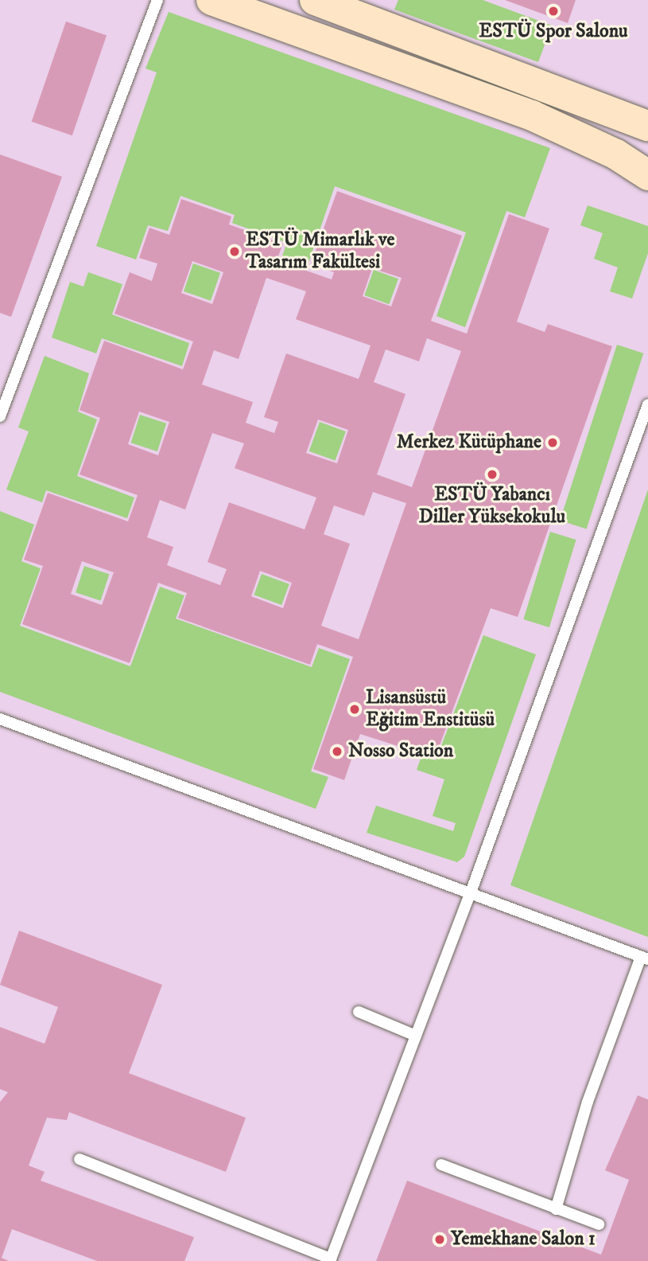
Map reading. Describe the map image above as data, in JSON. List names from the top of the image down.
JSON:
{
  "places": [
    "ESTÜ Spor Salonu",
    "ESTÜ Mimarlık ve Tasarım Fakültesi",
    "Merkez Kütüphane",
    "ESTÜ Yabancı Diller Yüksekokulu",
    "Lisansüstü Eğitim Enstitüsü",
    "Nosso Station",
    "Yemekhane Salon 1"
  ]
}
